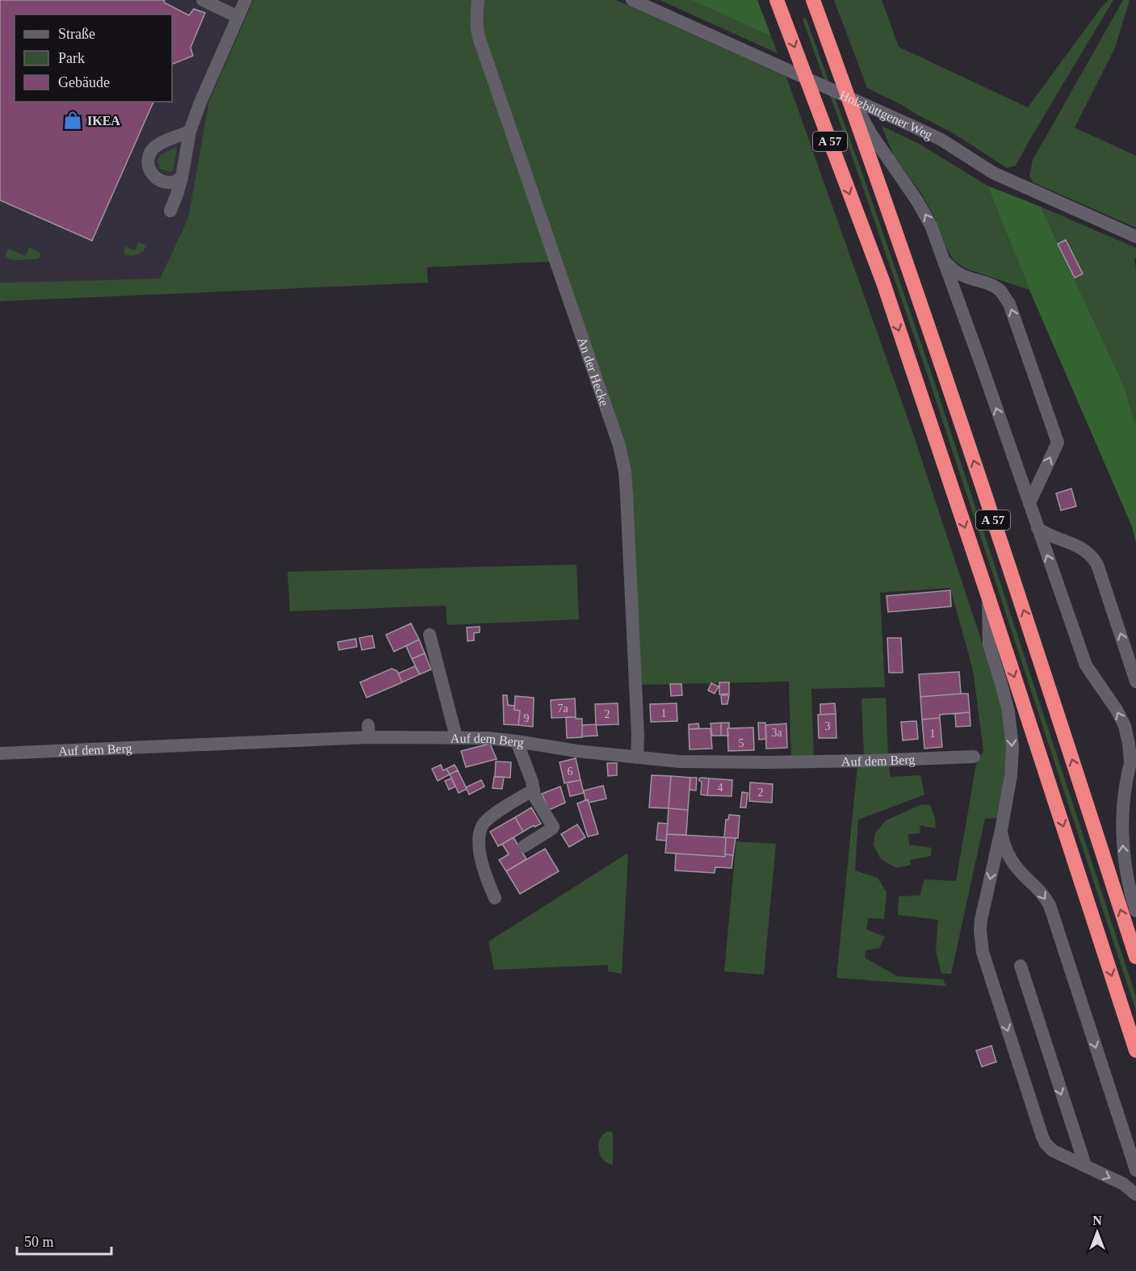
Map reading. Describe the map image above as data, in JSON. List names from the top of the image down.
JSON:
{
  "streets": {
    "highway": ["A 57"],
    "street": ["Holzbüttgener Weg", "An der Hecke", "Auf dem Berg"]
  },
  "crossings": [
    ["An der Hecke", "Auf dem Berg"]
  ],
  "places": {
    "shop": ["IKEA"]
  },
  "house_numbers": [
    "7a",
    "1",
    "2",
    "9",
    "3",
    "3a",
    "1",
    "5",
    "6",
    "4",
    "2"
  ],
  "legend": ["Straße", "Park", "Gebäude"],
  "scale_bar": "50 m",
  "north": "top"
}
